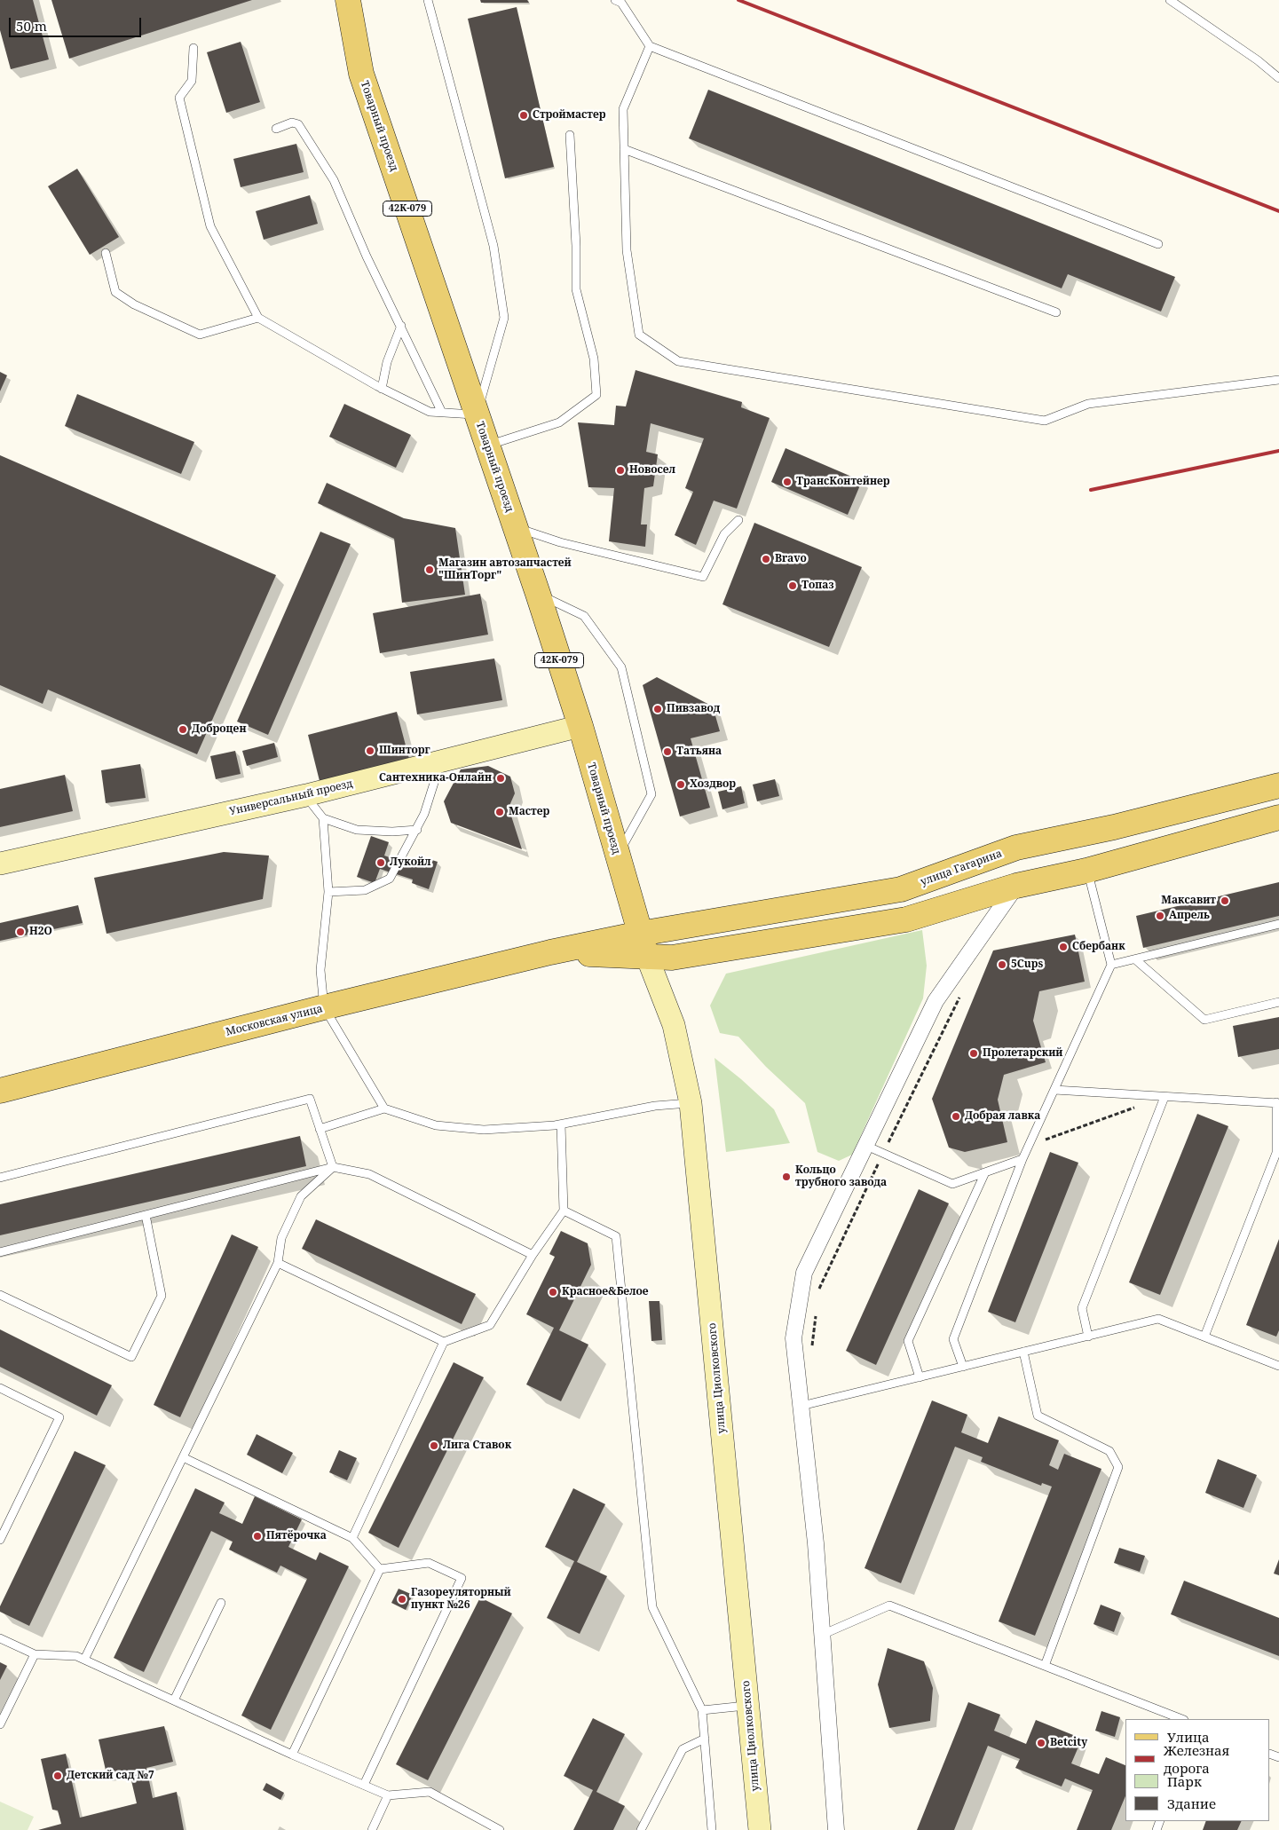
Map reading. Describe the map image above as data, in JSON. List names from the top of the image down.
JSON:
{
  "streets": {
    "main road": [
      "Товарный проезд",
      "42К-079",
      "Универсальный проезд",
      "улица Гагарина",
      "Московская улица",
      "улица Циолковского"
    ]
  },
  "crossings": [
    ["Товарный проезд", "Универсальный проезд"],
    ["Товарный проезд", "улица Гагарина"],
    ["Товарный проезд", "Московская улица"],
    ["Товарный проезд", "улица Циолковского"],
    ["улица Гагарина", "Московская улица"],
    ["улица Гагарина", "улица Циолковского"],
    ["Московская улица", "улица Циолковского"]
  ],
  "places": [
    "Строймастер",
    "Новосел",
    "ТрансКонтейнер",
    "Bravo",
    "Магазин автозапчастей \"ШинТорг\"",
    "Топаз",
    "Пивзавод",
    "Доброцен",
    "Шинторг",
    "Татьяна",
    "Сантехника-Онлайн",
    "Хоздвор",
    "Мастер",
    "Лукойл",
    "Максавит",
    "Апрель",
    "Н2О",
    "Сбербанк",
    "5Cups",
    "Пролетарский",
    "Добрая лавка",
    "Кольцо трубного завода",
    "Красное&Белое",
    "Лига Ставок",
    "Пятёрочка",
    "Газореуляторный пункт №26",
    "Betcity",
    "Детский сад №7"
  ],
  "legend": [
    "Улица",
    "Железная дорога",
    "Парк",
    "Здание"
  ],
  "scale_bar": "50 m"
}
